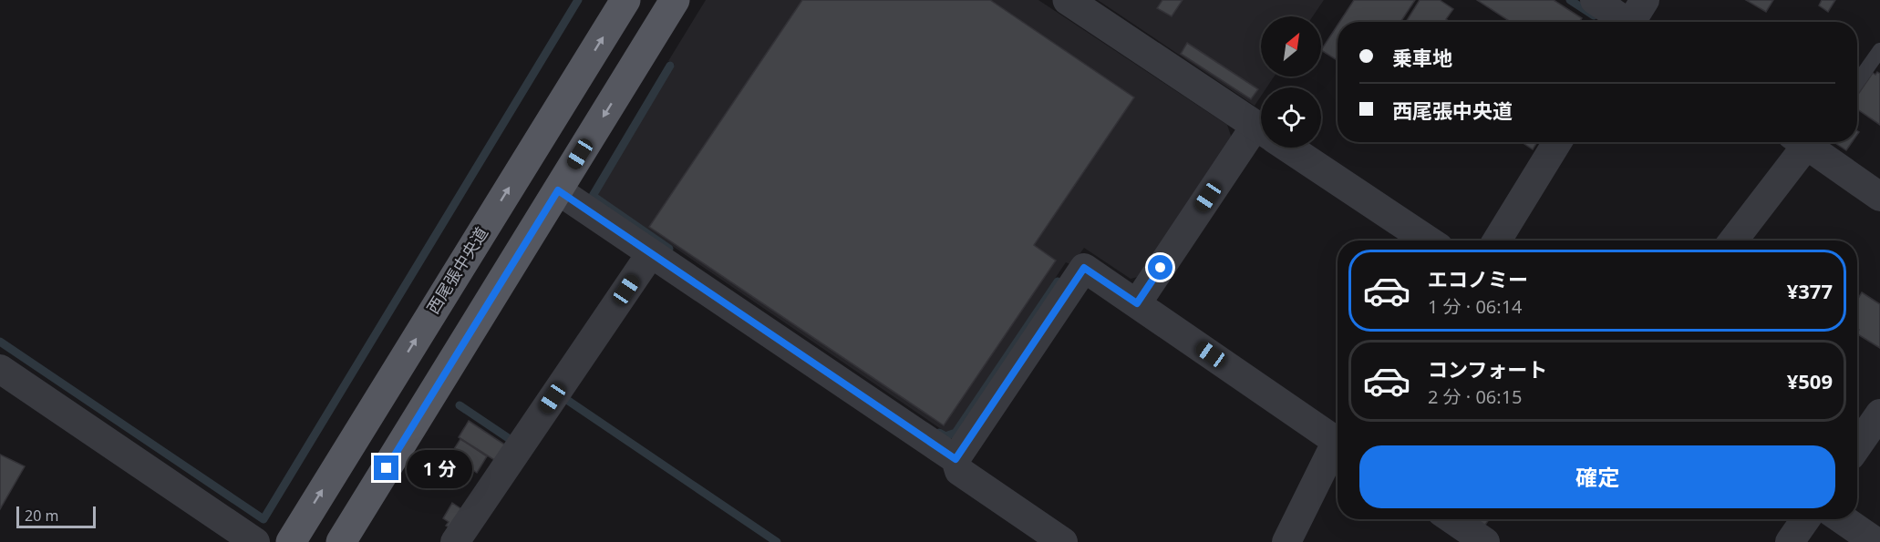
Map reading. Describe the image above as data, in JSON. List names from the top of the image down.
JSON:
{
  "streets": {
    "main road": ["西尾張中央道"]
  },
  "scale_bar": "20 m",
  "north": "top right",
  "page": {
    "banner": ["乗車地", "西尾張中央道"],
    "list": [
      {
        "name": "エコノミー",
        "note": "1 分 · 06:14",
        "value": "¥377"
      },
      {
        "name": "コンフォート",
        "note": "2 分 · 06:15",
        "value": "¥509"
      }
    ],
    "buttons": "確定",
    "bubble": "1 分",
    "scale": "20 m"
  }
}
